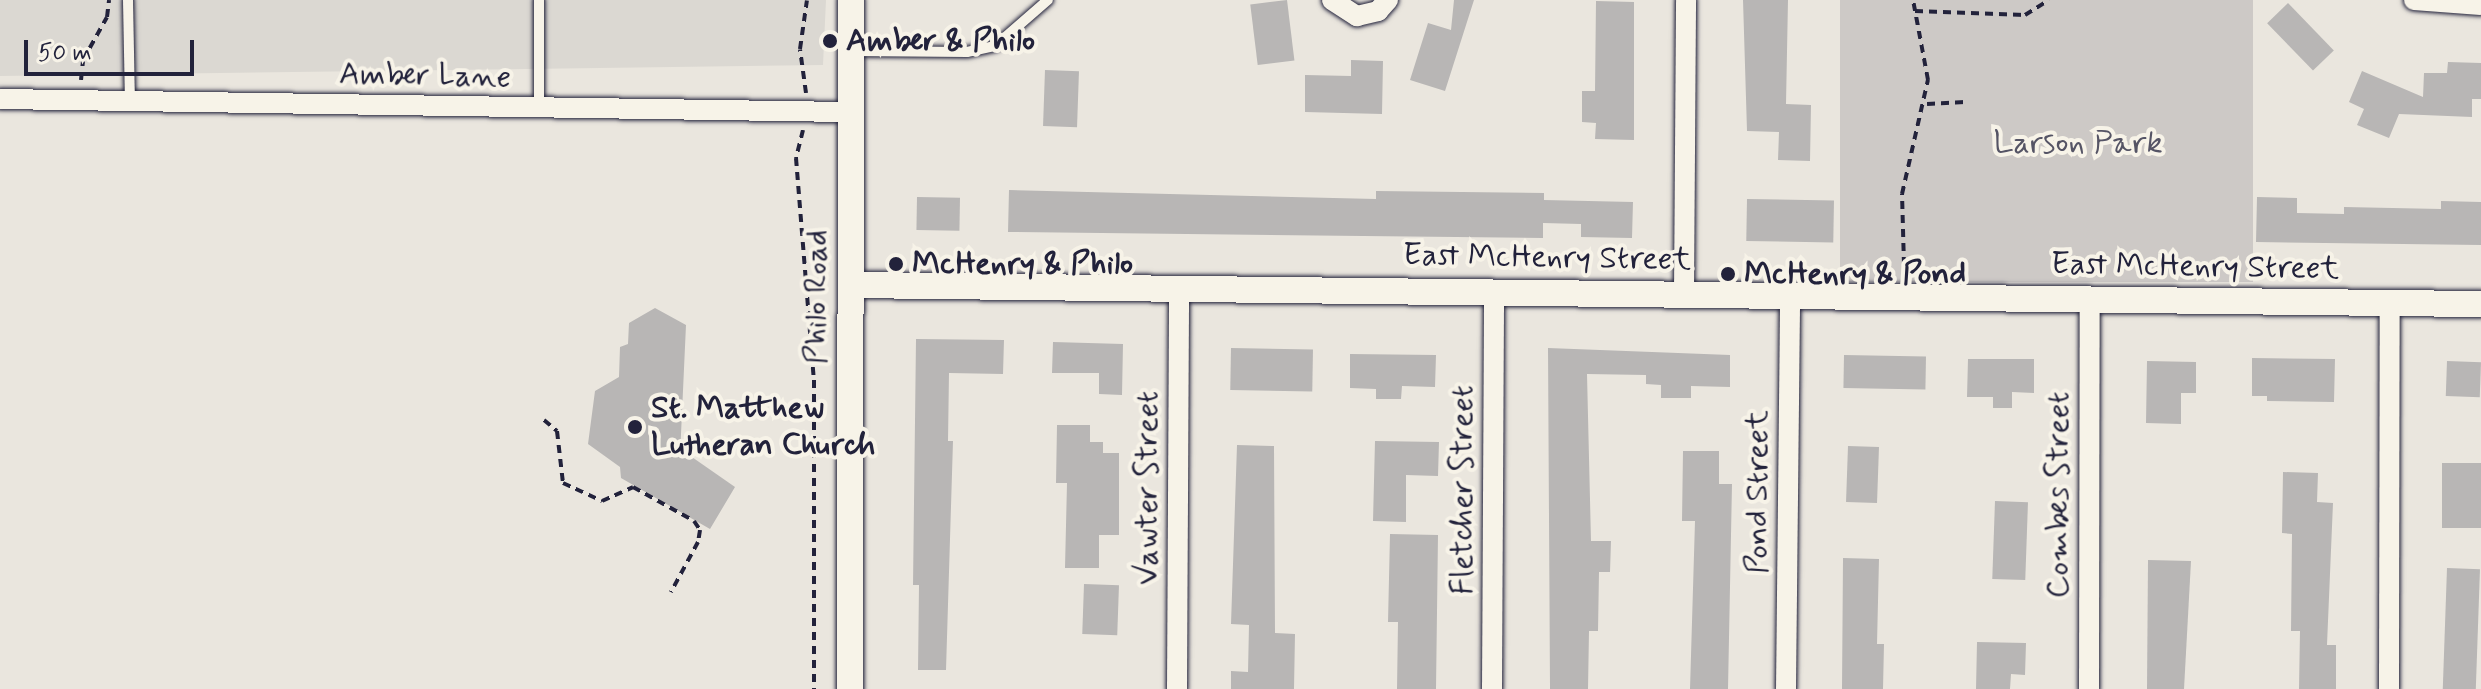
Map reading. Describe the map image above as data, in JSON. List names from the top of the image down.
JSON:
{
  "streets": {
    "street": [
      "Amber Lane",
      "East McHenry Street",
      "Philo Road",
      "Vawter Street",
      "Fletcher Street",
      "Pond Street",
      "Combes Street"
    ]
  },
  "crossings": [
    ["Amber Lane", "Philo Road"],
    ["East McHenry Street", "Philo Road"],
    ["East McHenry Street", "Vawter Street"],
    ["East McHenry Street", "Fletcher Street"],
    ["East McHenry Street", "Pond Street"],
    ["East McHenry Street", "Combes Street"]
  ],
  "parks": ["Larson Park"],
  "places": [
    "Amber & Philo",
    "McHenry & Philo",
    "McHenry & Pond",
    "St. Matthew Lutheran Church"
  ],
  "scale_bar": "50 m"
}
